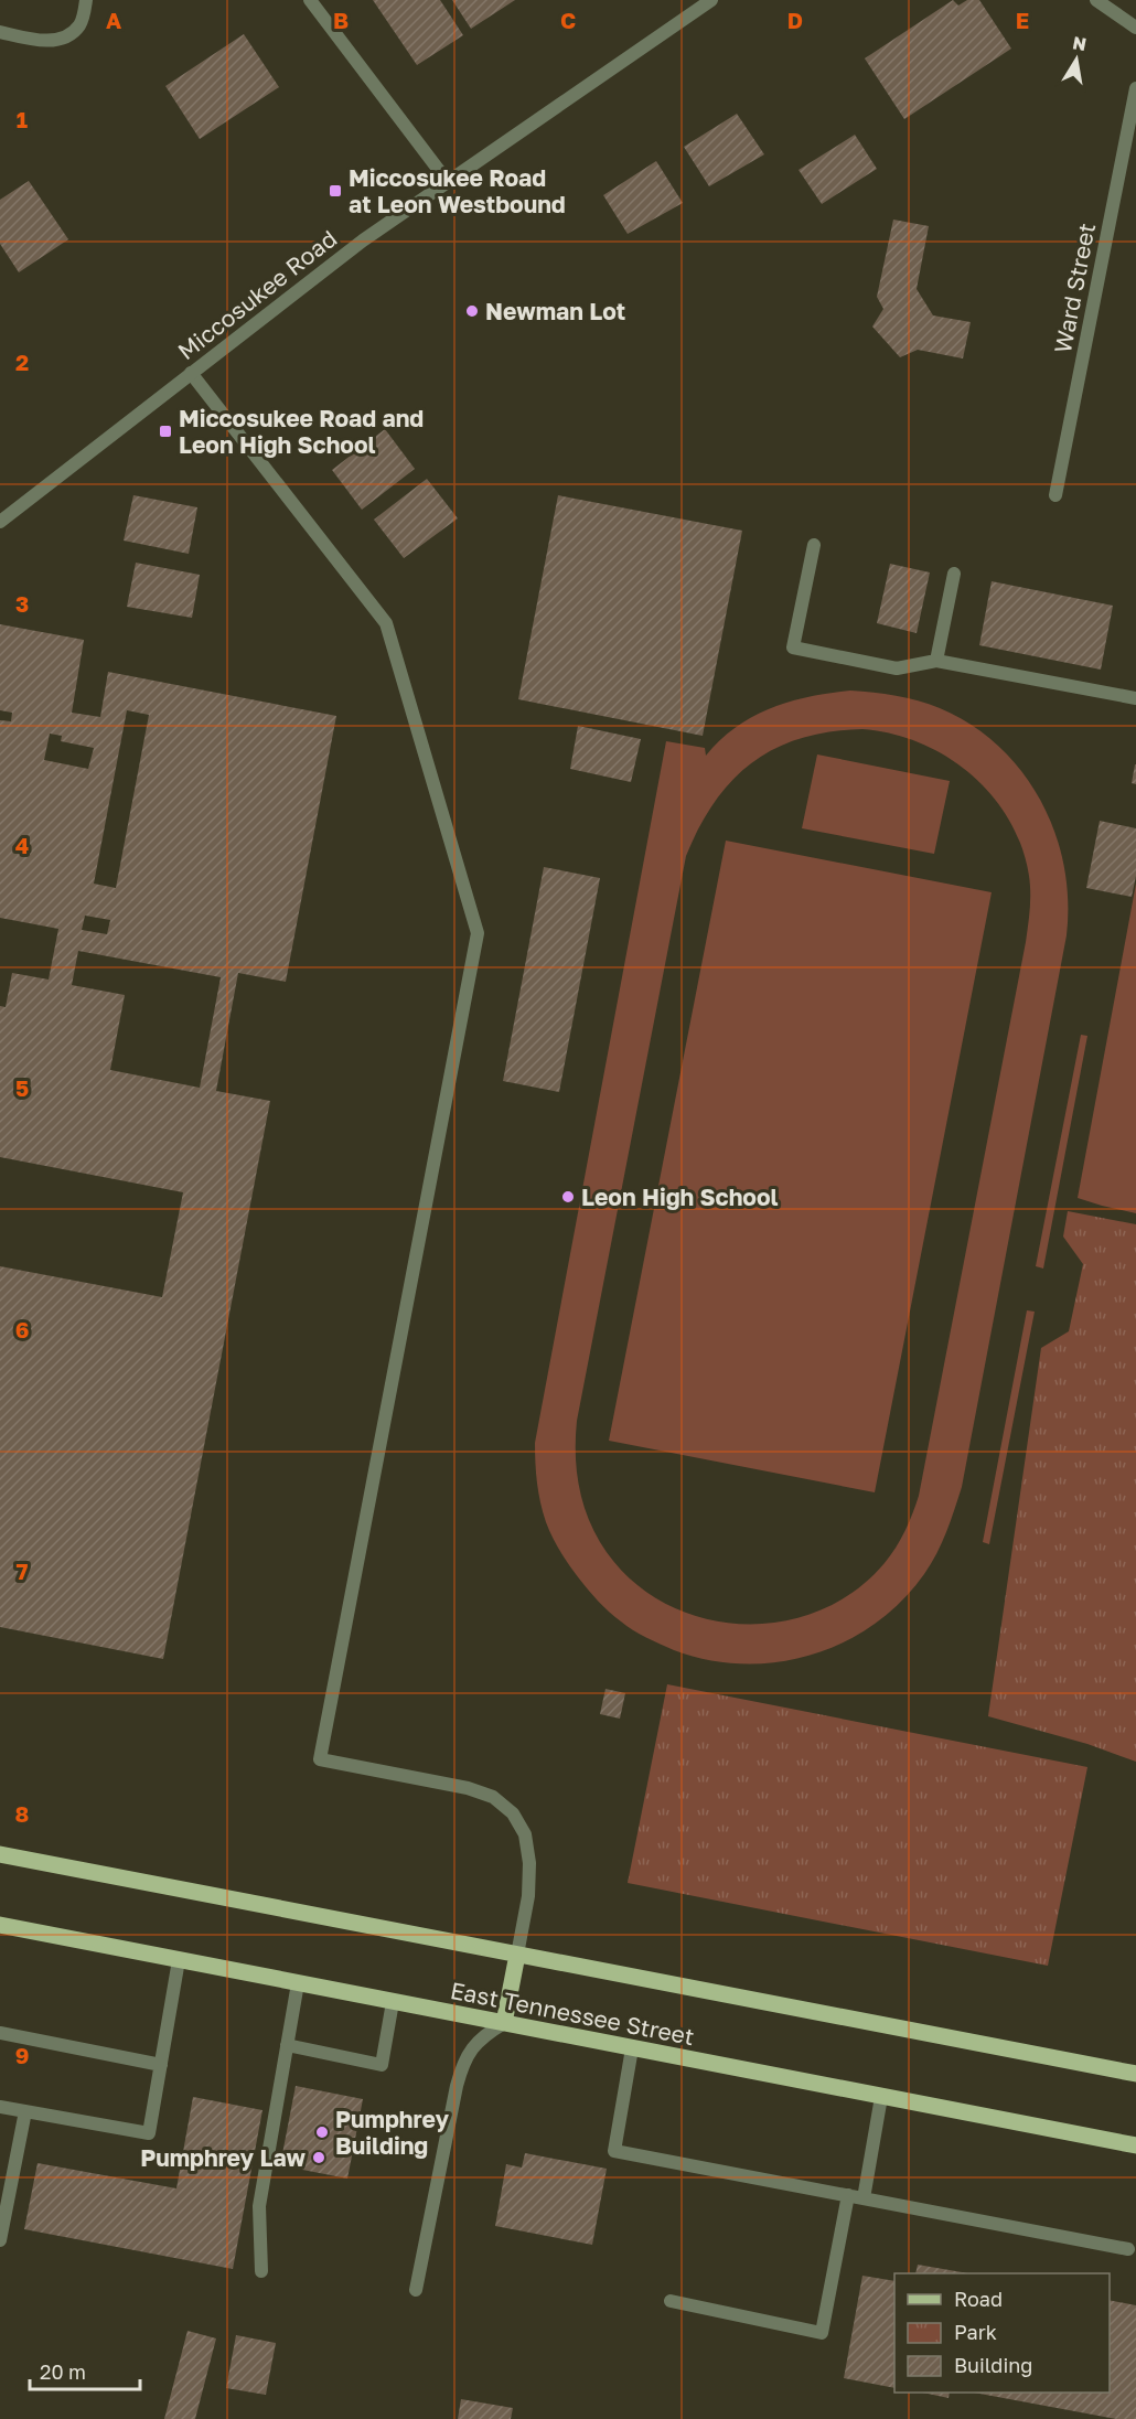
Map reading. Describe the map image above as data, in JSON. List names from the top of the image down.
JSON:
{
  "streets": {
    "main road": ["East Tennessee Street"],
    "street": ["Ward Street", "Miccosukee Road"]
  },
  "places": {
    "transit": ["Miccosukee Road at Leon Westbound", "Miccosukee Road and Leon High School"],
    "other": [
      "Newman Lot",
      "Leon High School",
      "Pumphrey Building",
      "Pumphrey Law"
    ]
  },
  "legend": ["Road", "Park", "Building"],
  "scale_bar": "20 m",
  "north": "top",
  "grid": {
    "columns": [
      "A",
      "B",
      "C",
      "D",
      "E"
    ],
    "rows": [
      "1",
      "2",
      "3",
      "4",
      "5",
      "6",
      "7",
      "8",
      "9"
    ]
  }
}
